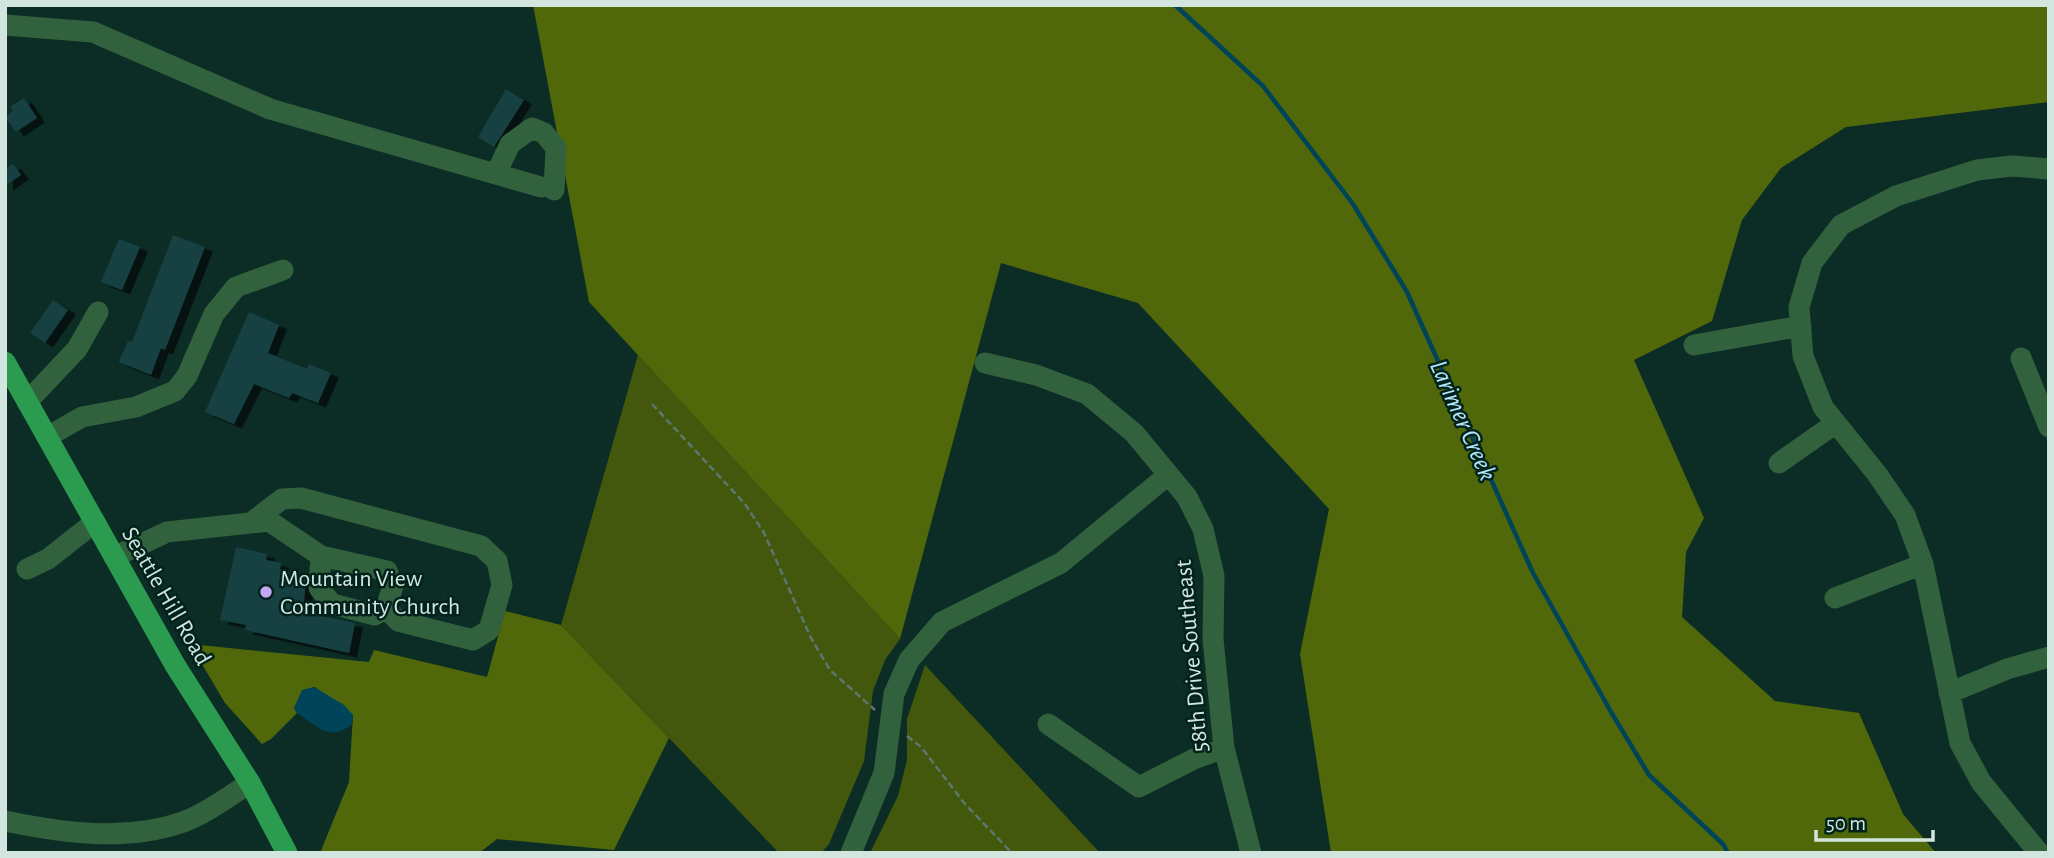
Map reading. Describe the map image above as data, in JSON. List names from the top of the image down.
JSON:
{
  "streets": {
    "main road": ["Seattle Hill Road"],
    "street": ["58th Drive Southeast"]
  },
  "water": ["Larimer Creek"],
  "places": ["Mountain View Community Church"],
  "scale_bar": "50 m"
}
